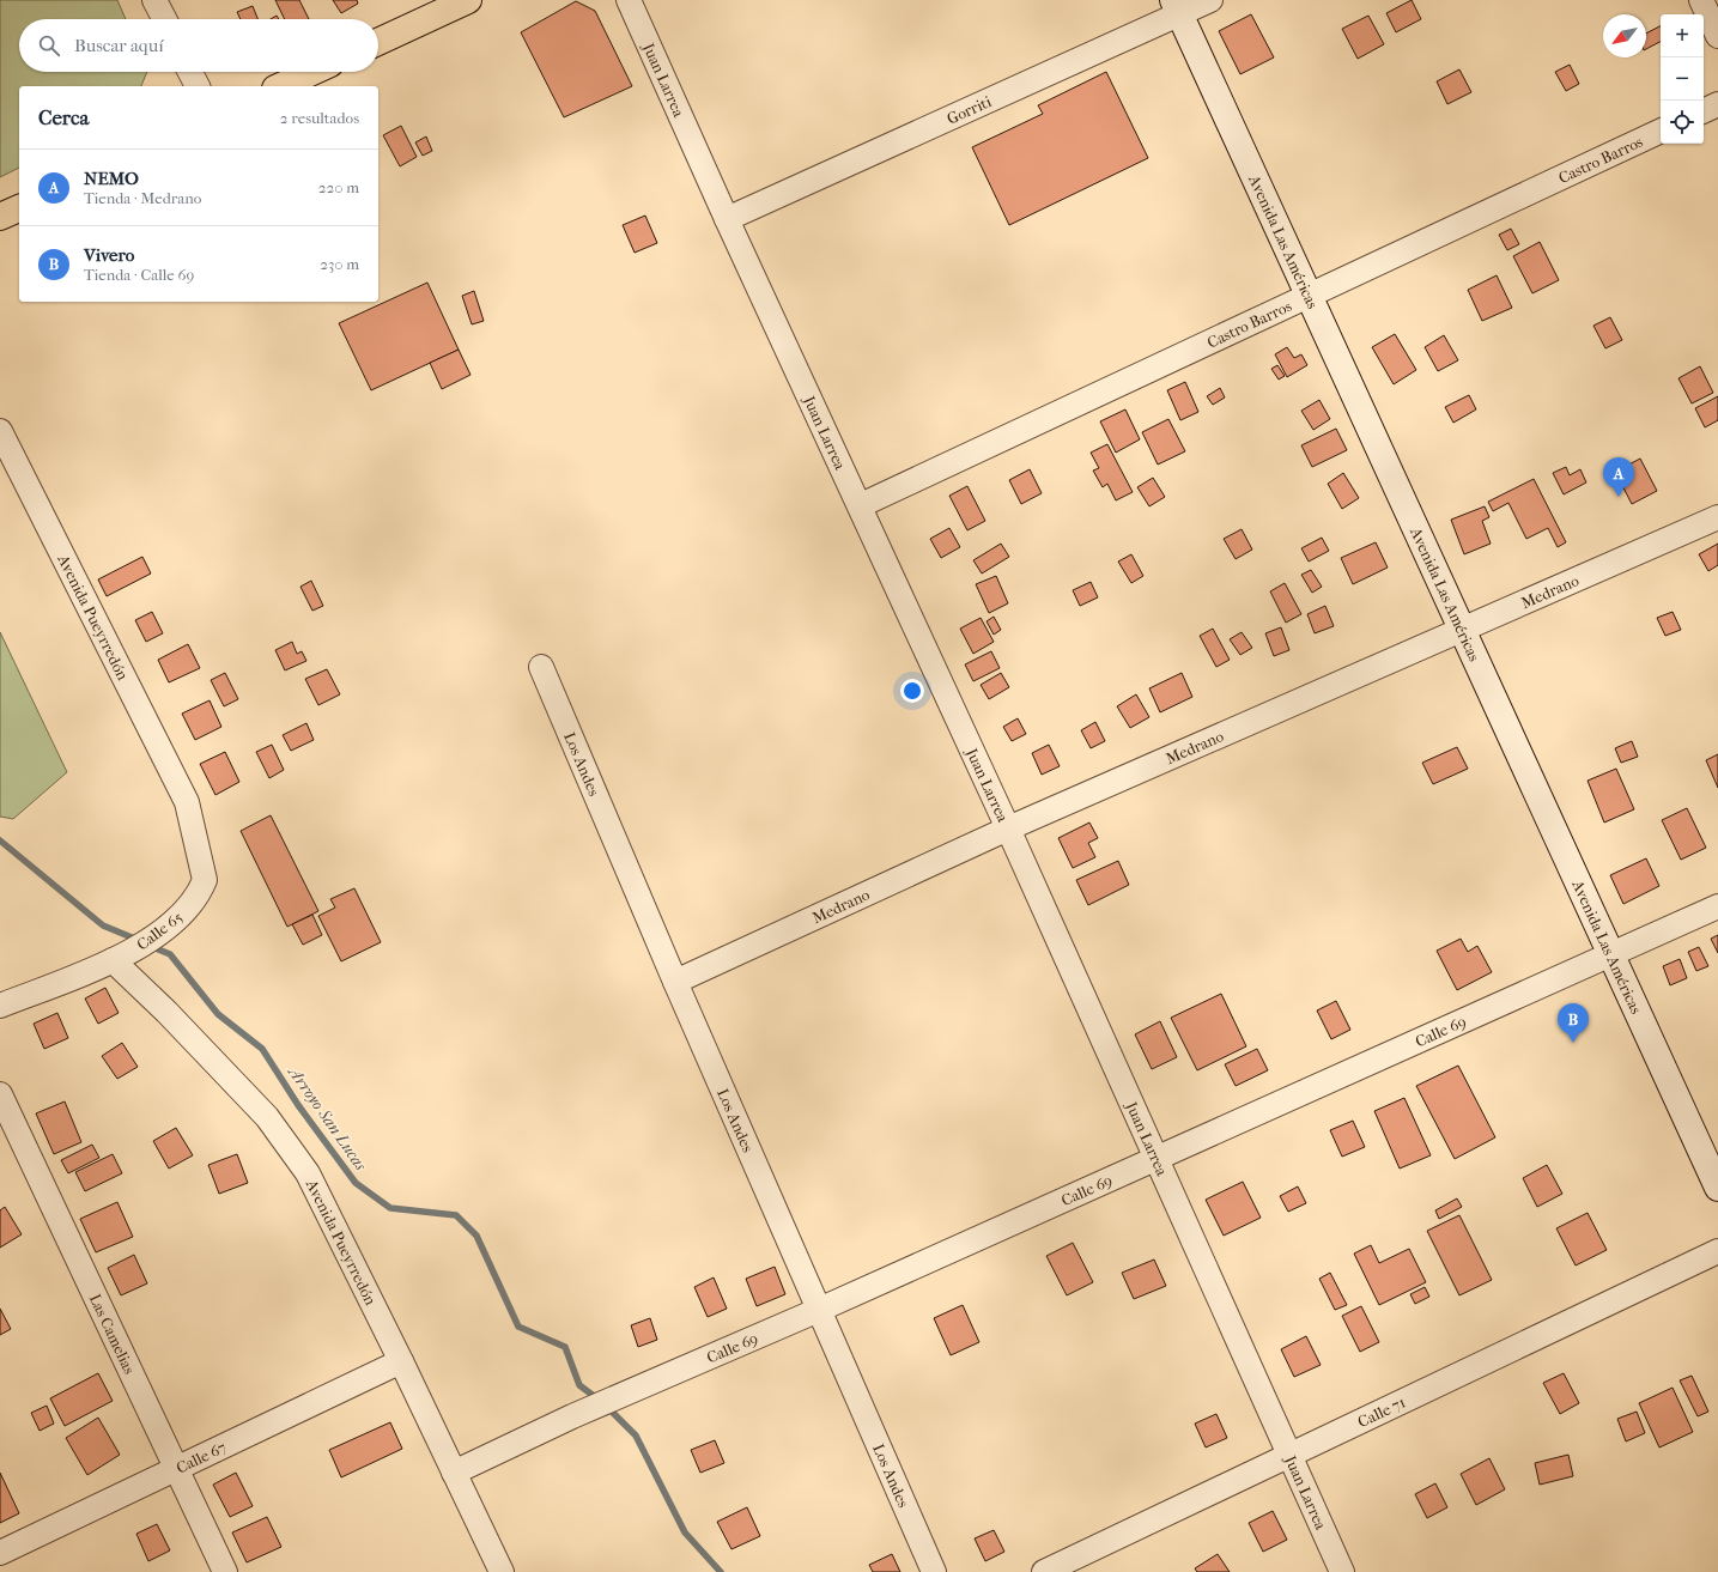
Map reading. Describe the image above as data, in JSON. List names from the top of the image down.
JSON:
{
  "streets": {
    "main road": ["Avenida Las Américas"],
    "street": [
      "Juan Larrea",
      "Gorriti",
      "Castro Barros",
      "Medrano",
      "Avenida Pueyrredón",
      "Los Andes",
      "Calle 65",
      "Calle 69",
      "Las Camelias",
      "Calle 71",
      "Calle 67"
    ]
  },
  "crossings": [
    ["Juan Larrea", "Gorriti"],
    ["Juan Larrea", "Castro Barros"],
    ["Juan Larrea", "Medrano"],
    ["Juan Larrea", "Calle 69"],
    ["Juan Larrea", "Calle 71"],
    ["Gorriti", "Avenida Las Américas"],
    ["Castro Barros", "Avenida Las Américas"],
    ["Avenida Las Américas", "Medrano"],
    ["Avenida Las Américas", "Calle 69"],
    ["Medrano", "Los Andes"],
    ["Avenida Pueyrredón", "Calle 65"],
    ["Avenida Pueyrredón", "Calle 69"],
    ["Avenida Pueyrredón", "Calle 67"],
    ["Los Andes", "Calle 69"],
    ["Las Camelias", "Calle 67"]
  ],
  "water": ["Arroyo San Lucas"],
  "north": "bottom left",
  "page": {
    "map_buttons": ["+", "−"],
    "search": "Buscar aquí",
    "heading": ["Cerca", "2 resultados"],
    "list": [
      {
        "mark": "A",
        "name": "NEMO",
        "note": "Tienda · Medrano",
        "value": "220 m"
      },
      {
        "mark": "B",
        "name": "Vivero",
        "note": "Tienda · Calle 69",
        "value": "230 m"
      }
    ],
    "pins": ["A", "B"]
  }
}
